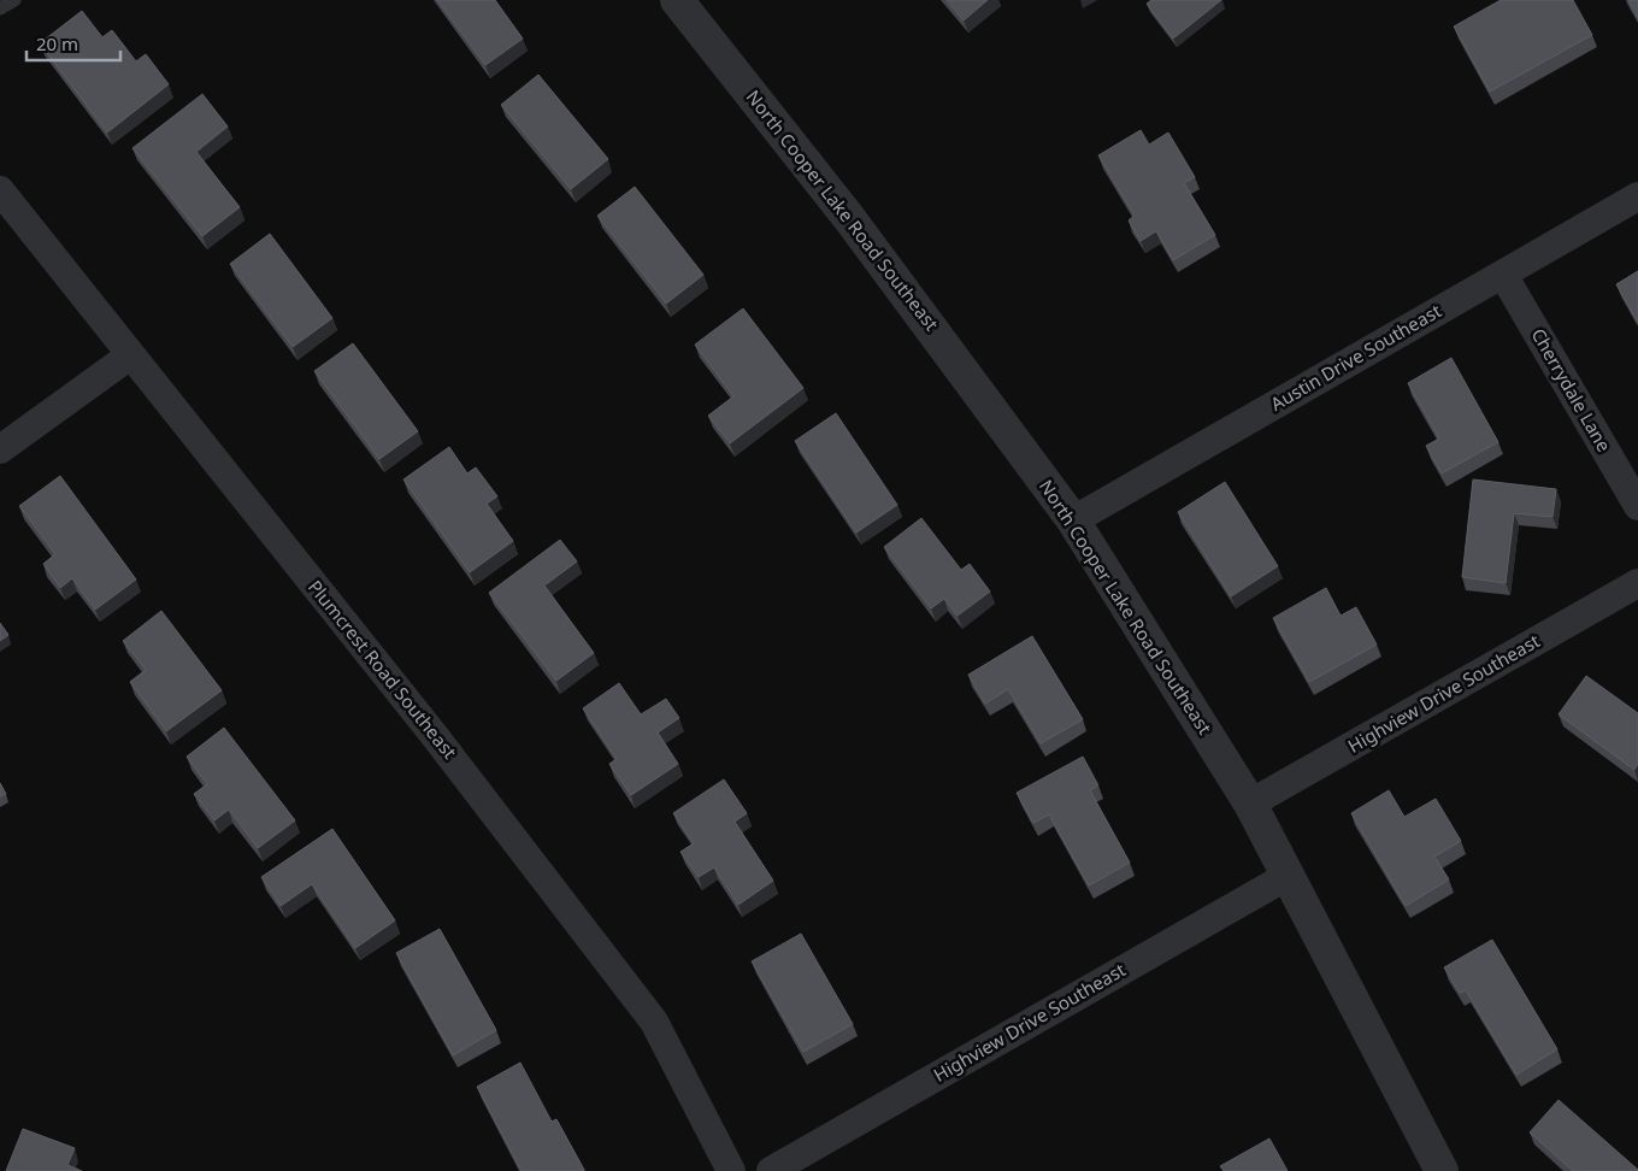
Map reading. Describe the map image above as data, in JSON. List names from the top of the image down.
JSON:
{
  "streets": {
    "street": [
      "North Cooper Lake Road Southeast",
      "Austin Drive Southeast",
      "Cherrydale Lane",
      "Plumcrest Road Southeast",
      "Highview Drive Southeast"
    ]
  },
  "crossings": [
    ["North Cooper Lake Road Southeast", "Austin Drive Southeast"],
    ["North Cooper Lake Road Southeast", "Highview Drive Southeast"],
    ["Austin Drive Southeast", "Cherrydale Lane"]
  ],
  "scale_bar": "20 m"
}
